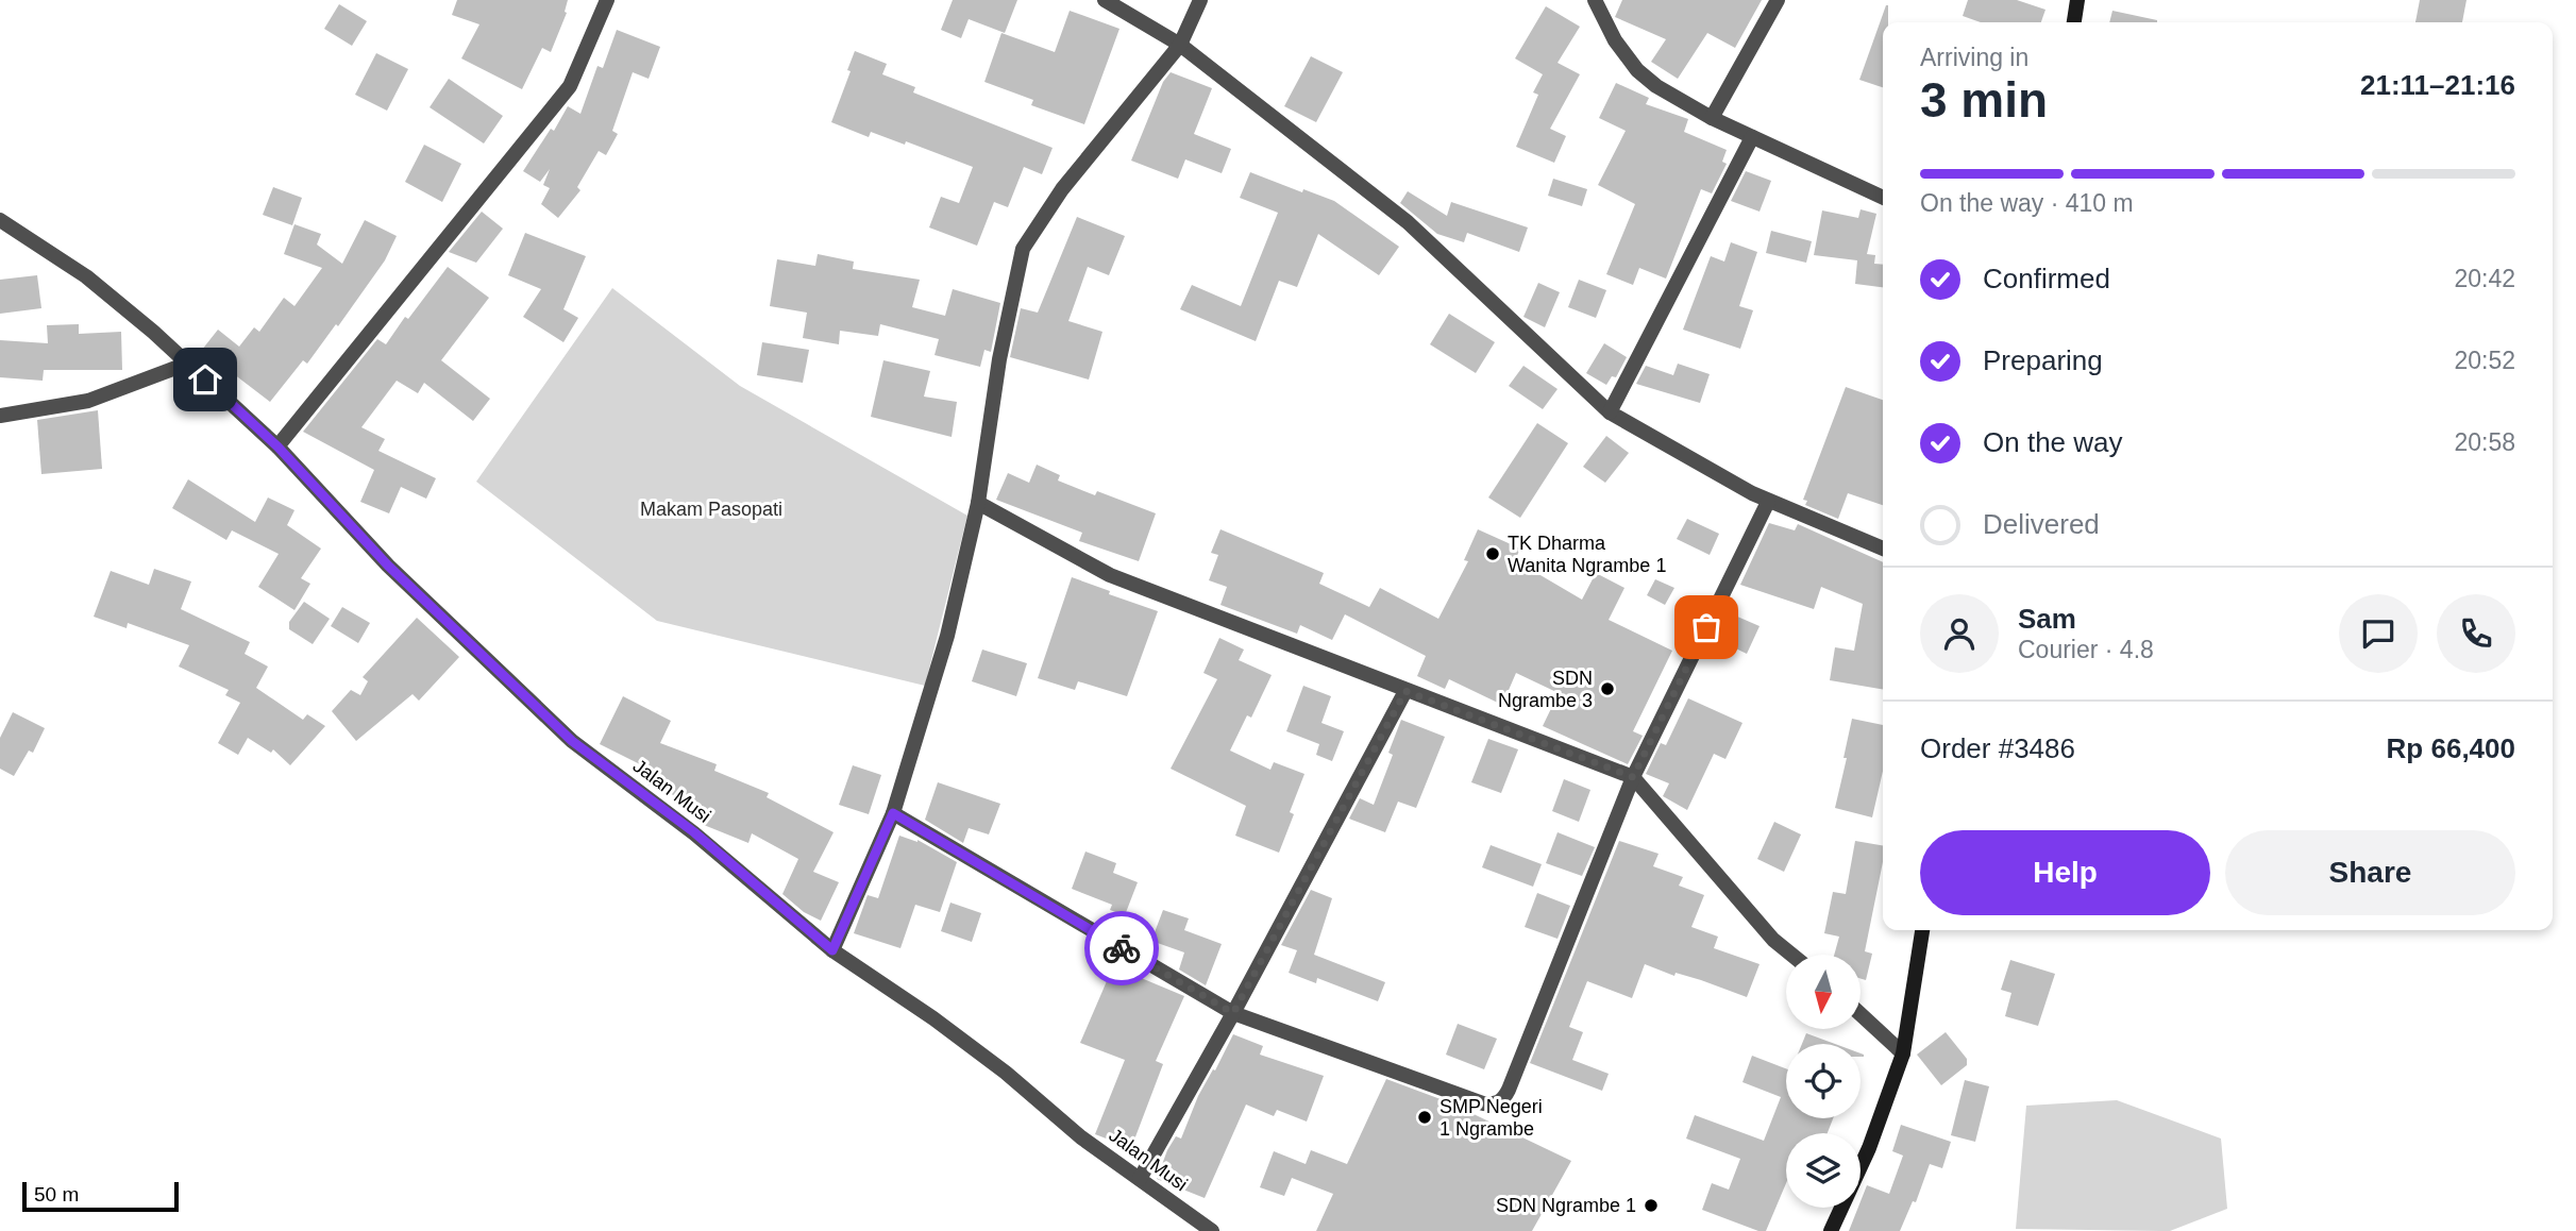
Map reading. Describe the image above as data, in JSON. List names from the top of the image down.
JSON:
{
  "streets": {
    "street": ["Jalan Musi"]
  },
  "parks": ["Makam Pasopati"],
  "places": [
    "TK Dharma Wanita Ngrambe 1",
    "SDN Ngrambe 3",
    "SMP Negeri 1 Ngrambe",
    "SDN Ngrambe 1"
  ],
  "scale_bar": "50 m",
  "north": "bottom",
  "page": {
    "heading": ["3 min", "Arriving in", "21:11–21:16"],
    "panel": [
      "Sam",
      "Courier · 4.8",
      "Order #3486",
      "Rp 66,400"
    ],
    "bar": "On the way · 410 m",
    "list": [
      ["Confirmed", "20:42"],
      ["Preparing", "20:52"],
      ["On the way", "20:58"],
      "Delivered"
    ],
    "buttons": ["Help", "Share"],
    "scale": "50 m"
  }
}
